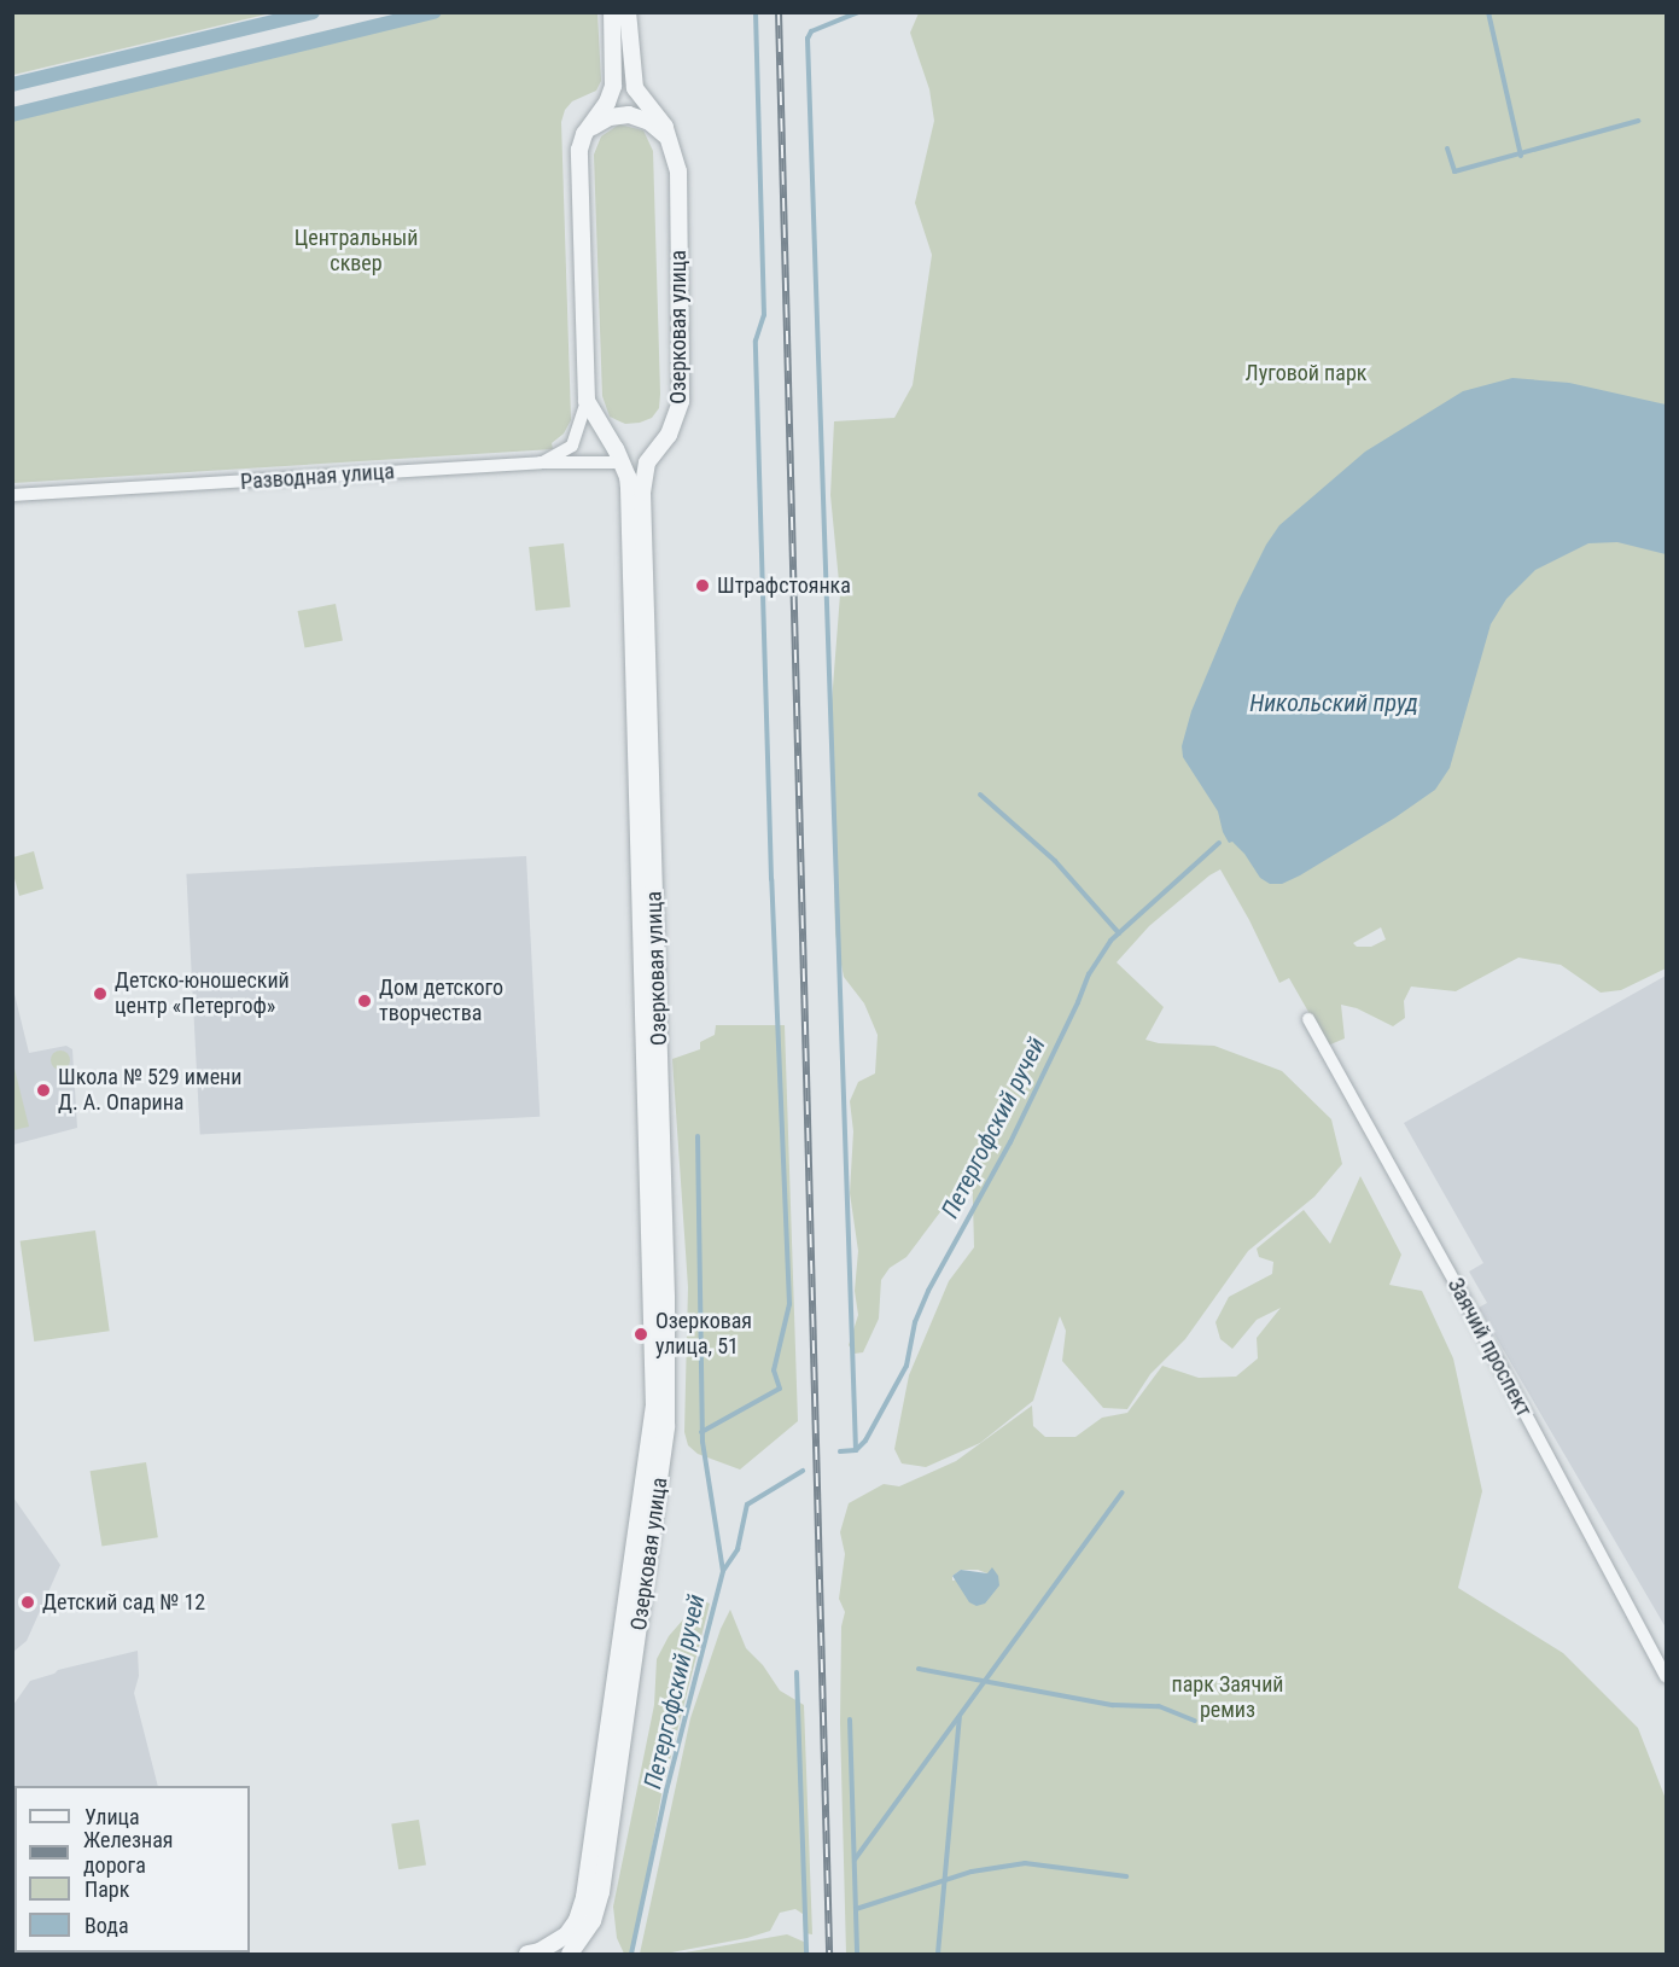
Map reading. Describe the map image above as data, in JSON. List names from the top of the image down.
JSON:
{
  "streets": {
    "street": ["Озерковая улица", "Разводная улица", "Заячий проспект"]
  },
  "crossings": [
    ["Озерковая улица", "Разводная улица"]
  ],
  "water": ["Никольский пруд", "Петергофский ручей"],
  "parks": ["Центральный сквер", "Луговой парк", "парк Заячий ремиз"],
  "places": [
    "Штрафстоянка",
    "Детско-юношеский центр «Петергоф»",
    "Дом детского творчества",
    "Школа № 529 имени Д. А. Опарина",
    "Озерковая улица, 51",
    "Детский сад № 12"
  ],
  "legend": [
    "Улица",
    "Железная дорога",
    "Парк",
    "Вода"
  ]
}
